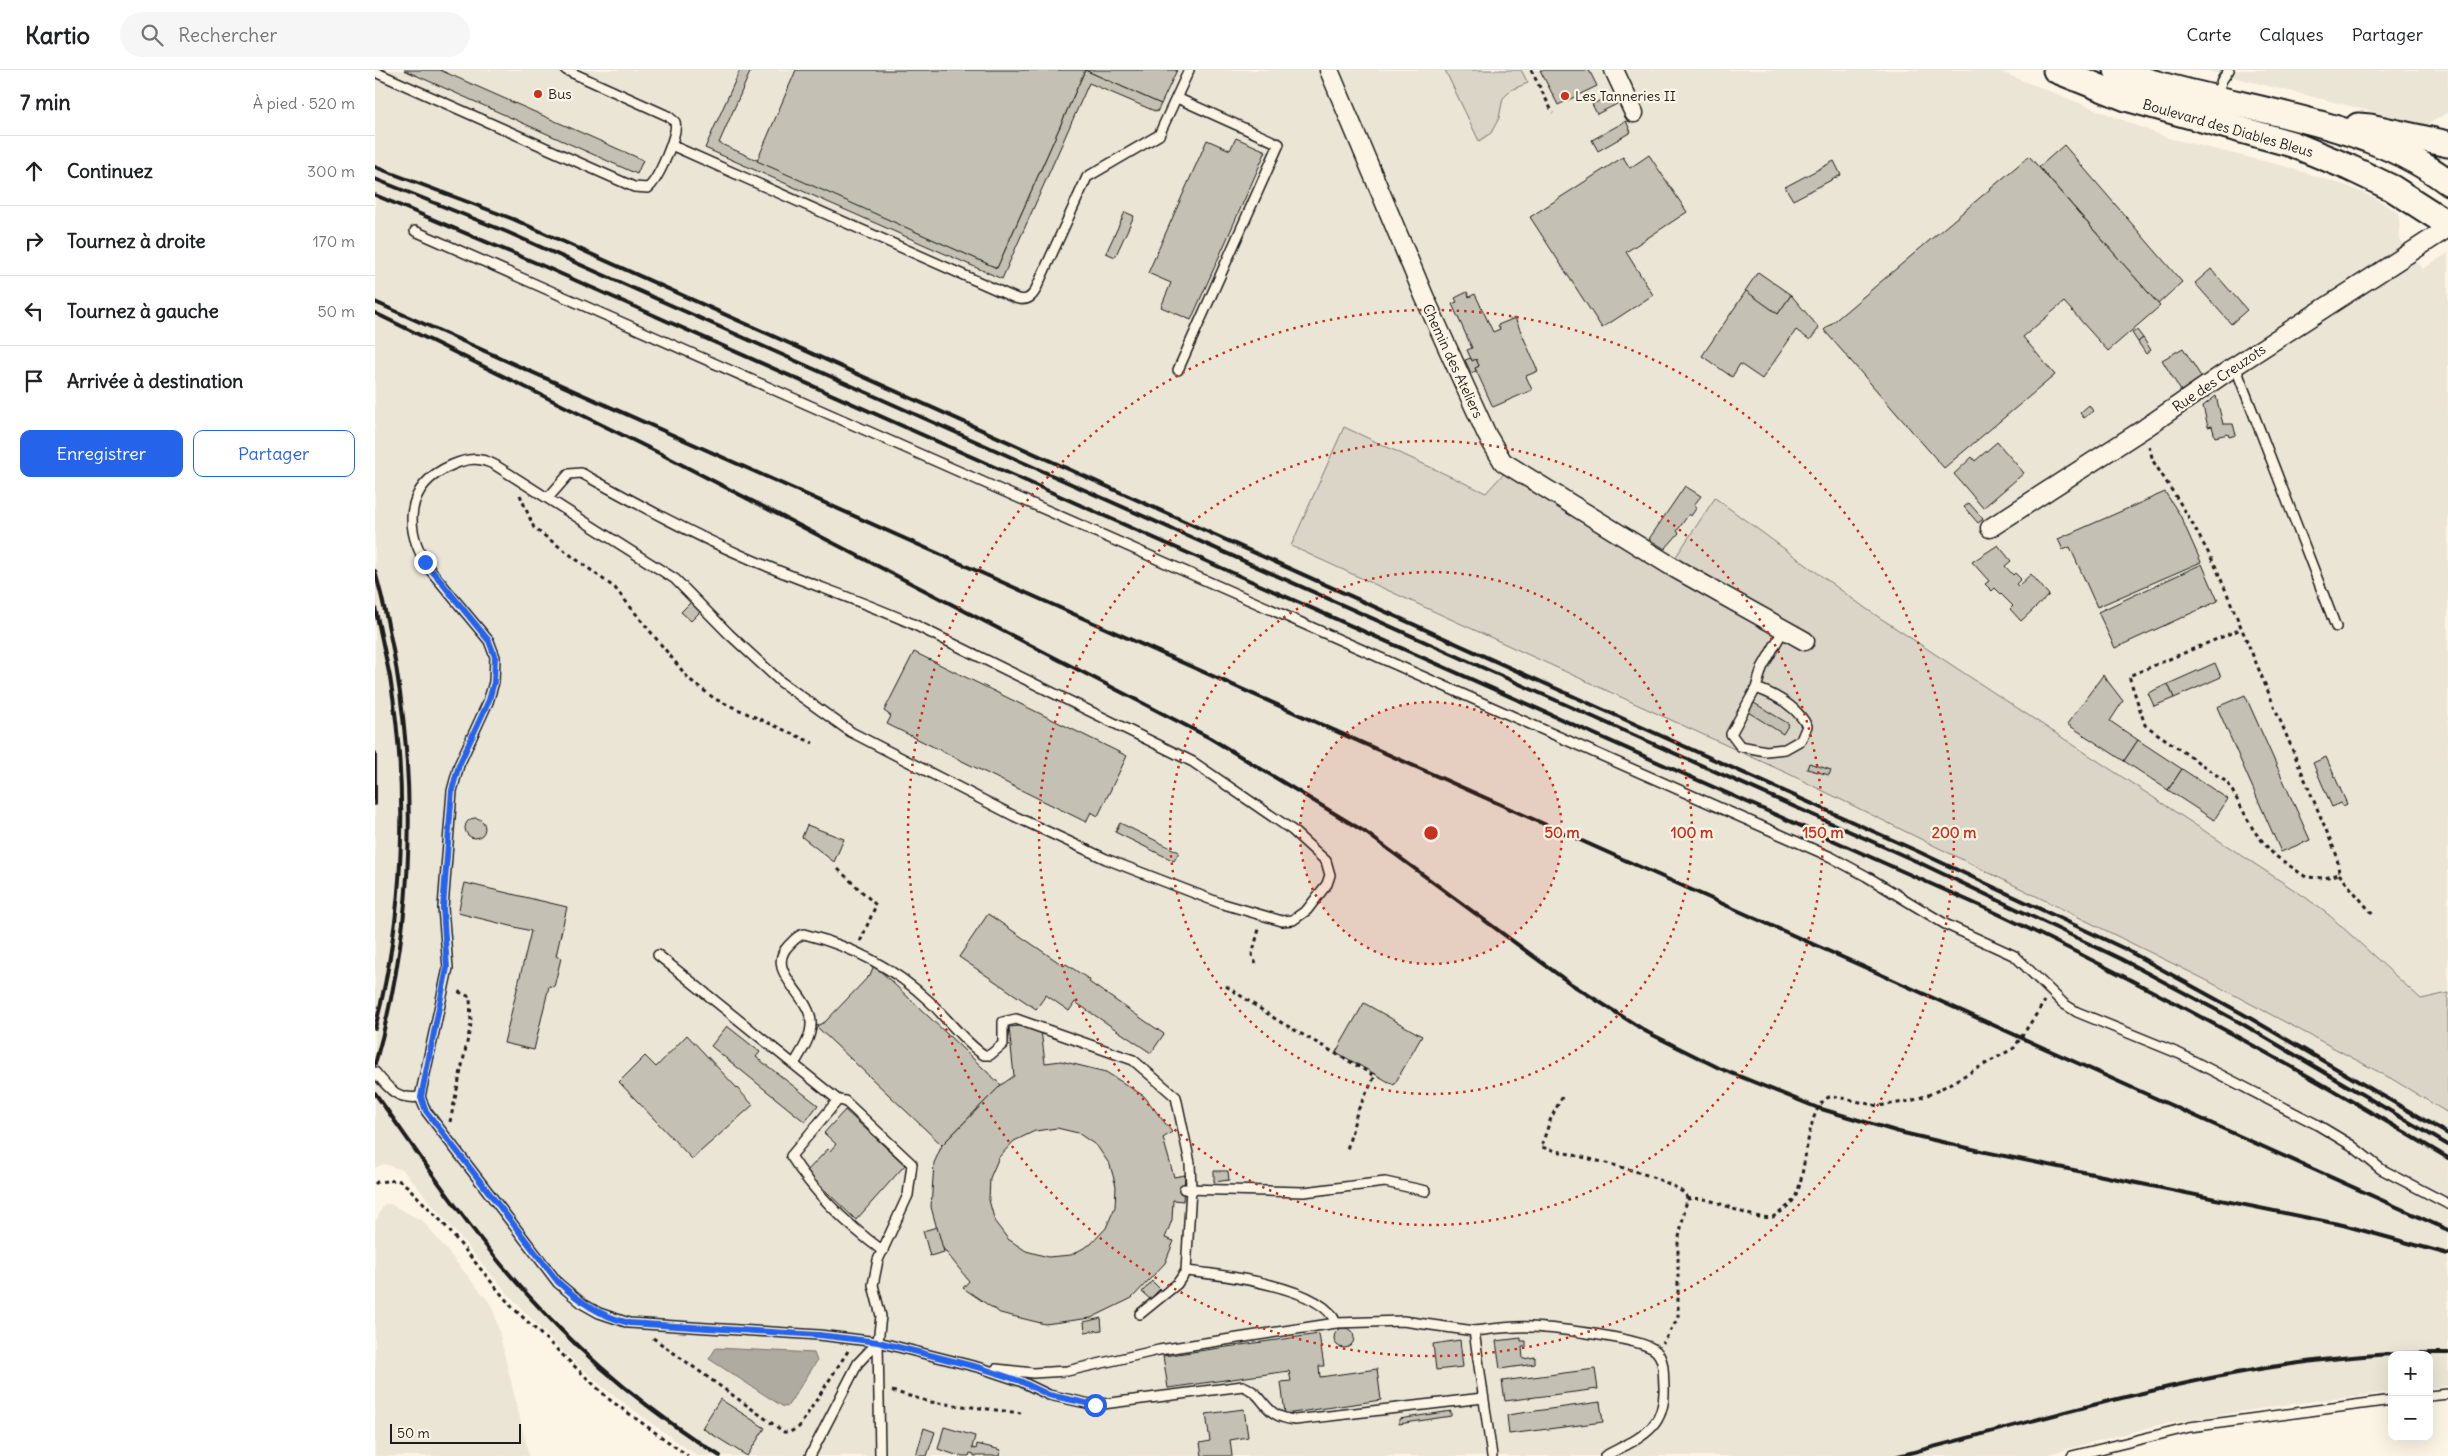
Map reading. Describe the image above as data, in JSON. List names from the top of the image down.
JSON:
{
  "streets": {
    "main road": ["Boulevard des Diables Bleus"],
    "street": ["Chemin des Ateliers", "Rue des Creuzots"]
  },
  "crossings": [
    ["Boulevard des Diables Bleus", "Rue des Creuzots"]
  ],
  "places": ["Bus", "Les Tanneries II"],
  "scale_bar": "50 m",
  "page": {
    "header": "Kartio",
    "search": "Rechercher",
    "nav": ["Carte", "Calques", "Partager"],
    "heading": ["7 min", "À pied · 520 m"],
    "list": [
      ["Continuez", "300 m"],
      ["Tournez à droite", "170 m"],
      ["Tournez à gauche", "50 m"],
      "Arrivée à destination"
    ],
    "buttons": ["Enregistrer", "Partager"],
    "map_buttons": ["+", "−"],
    "scale": "50 m"
  },
  "rings": [
    "50 m",
    "100 m",
    "150 m",
    "200 m"
  ]
}
